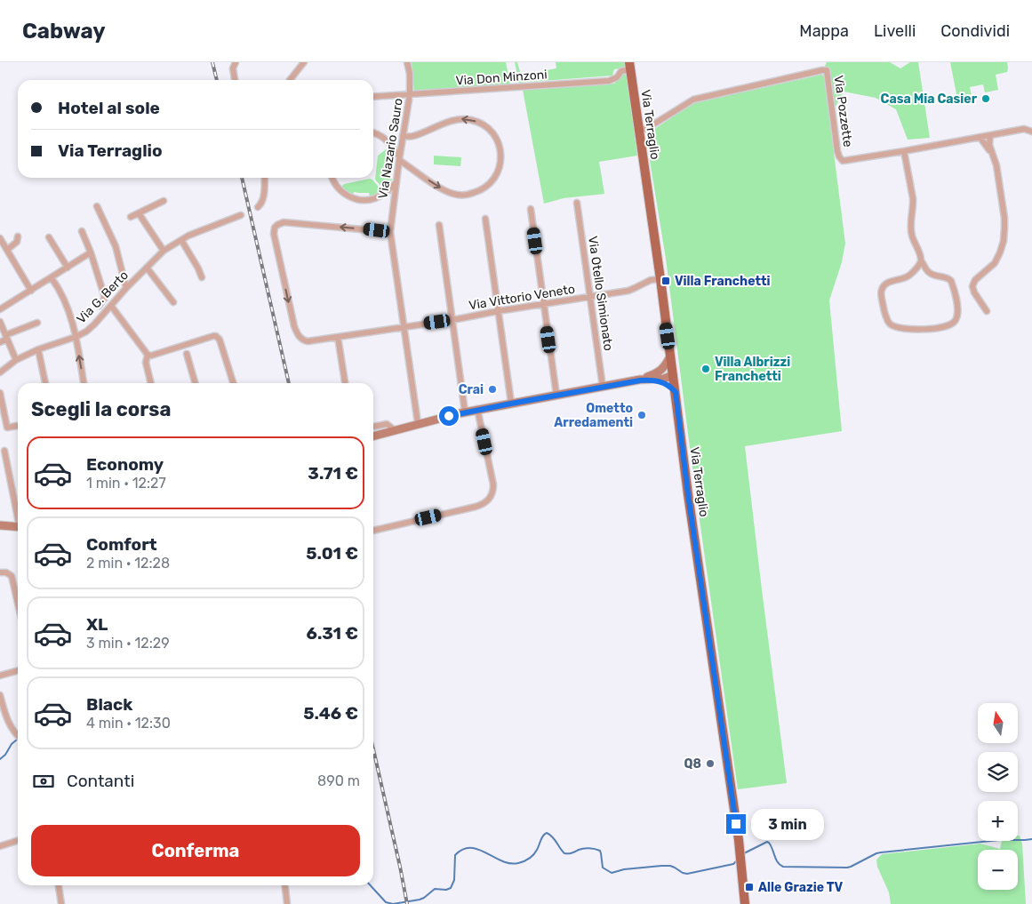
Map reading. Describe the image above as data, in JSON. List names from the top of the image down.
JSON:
{
  "streets": {
    "main road": ["Via Terraglio"],
    "street": [
      "Via Don Minzoni",
      "Via Pozzette",
      "Via Nazario Sauro",
      "Via Otello Simionato",
      "Via G. Berto",
      "Via Vittorio Veneto"
    ]
  },
  "crossings": [
    ["Via Don Minzoni", "Via Terraglio"],
    ["Via Don Minzoni", "Via Nazario Sauro"],
    ["Via Pozzette", "Via Terraglio"],
    ["Via Terraglio", "Via Vittorio Veneto"],
    ["Via Nazario Sauro", "Via Vittorio Veneto"],
    ["Via Otello Simionato", "Via Vittorio Veneto"]
  ],
  "places": {
    "other": [
      "Casa Mia Casier",
      "Villa Albrizzi Franchetti",
      "Crai",
      "Ometto Arredamenti",
      "Q8"
    ],
    "transit": ["Villa Franchetti", "Alle Grazie TV"]
  },
  "north": "top",
  "page": {
    "header": "Cabway",
    "nav": ["Mappa", "Livelli", "Condividi"],
    "banner": ["Hotel al sole", "Via Terraglio"],
    "heading": "Scegli la corsa",
    "list": [
      {
        "name": "Economy",
        "note": "1 min · 12:27",
        "value": "3.71 €"
      },
      {
        "name": "Comfort",
        "note": "2 min · 12:28",
        "value": "5.01 €"
      },
      {
        "name": "XL",
        "note": "3 min · 12:29",
        "value": "6.31 €"
      },
      {
        "name": "Black",
        "note": "4 min · 12:30",
        "value": "5.46 €"
      }
    ],
    "map_buttons": ["+", "−"],
    "pay": ["Contanti", "890 m"],
    "bubble": "3 min",
    "buttons": "Conferma"
  }
}
